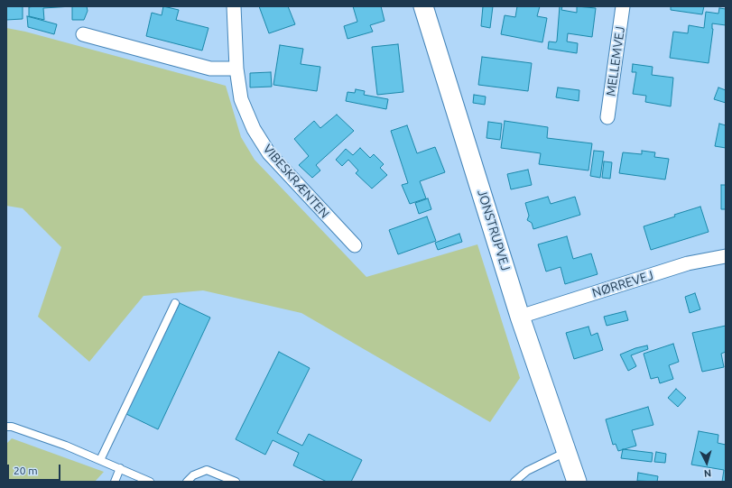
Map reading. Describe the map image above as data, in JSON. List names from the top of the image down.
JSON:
{
  "streets": {
    "street": [
      "MELLEMVEJ",
      "VIBESKRÆNTEN",
      "JONSTRUPVEJ",
      "NØRREVEJ"
    ]
  },
  "crossings": [
    ["JONSTRUPVEJ", "NØRREVEJ"]
  ],
  "scale_bar": "20 m",
  "north": "bottom"
}
